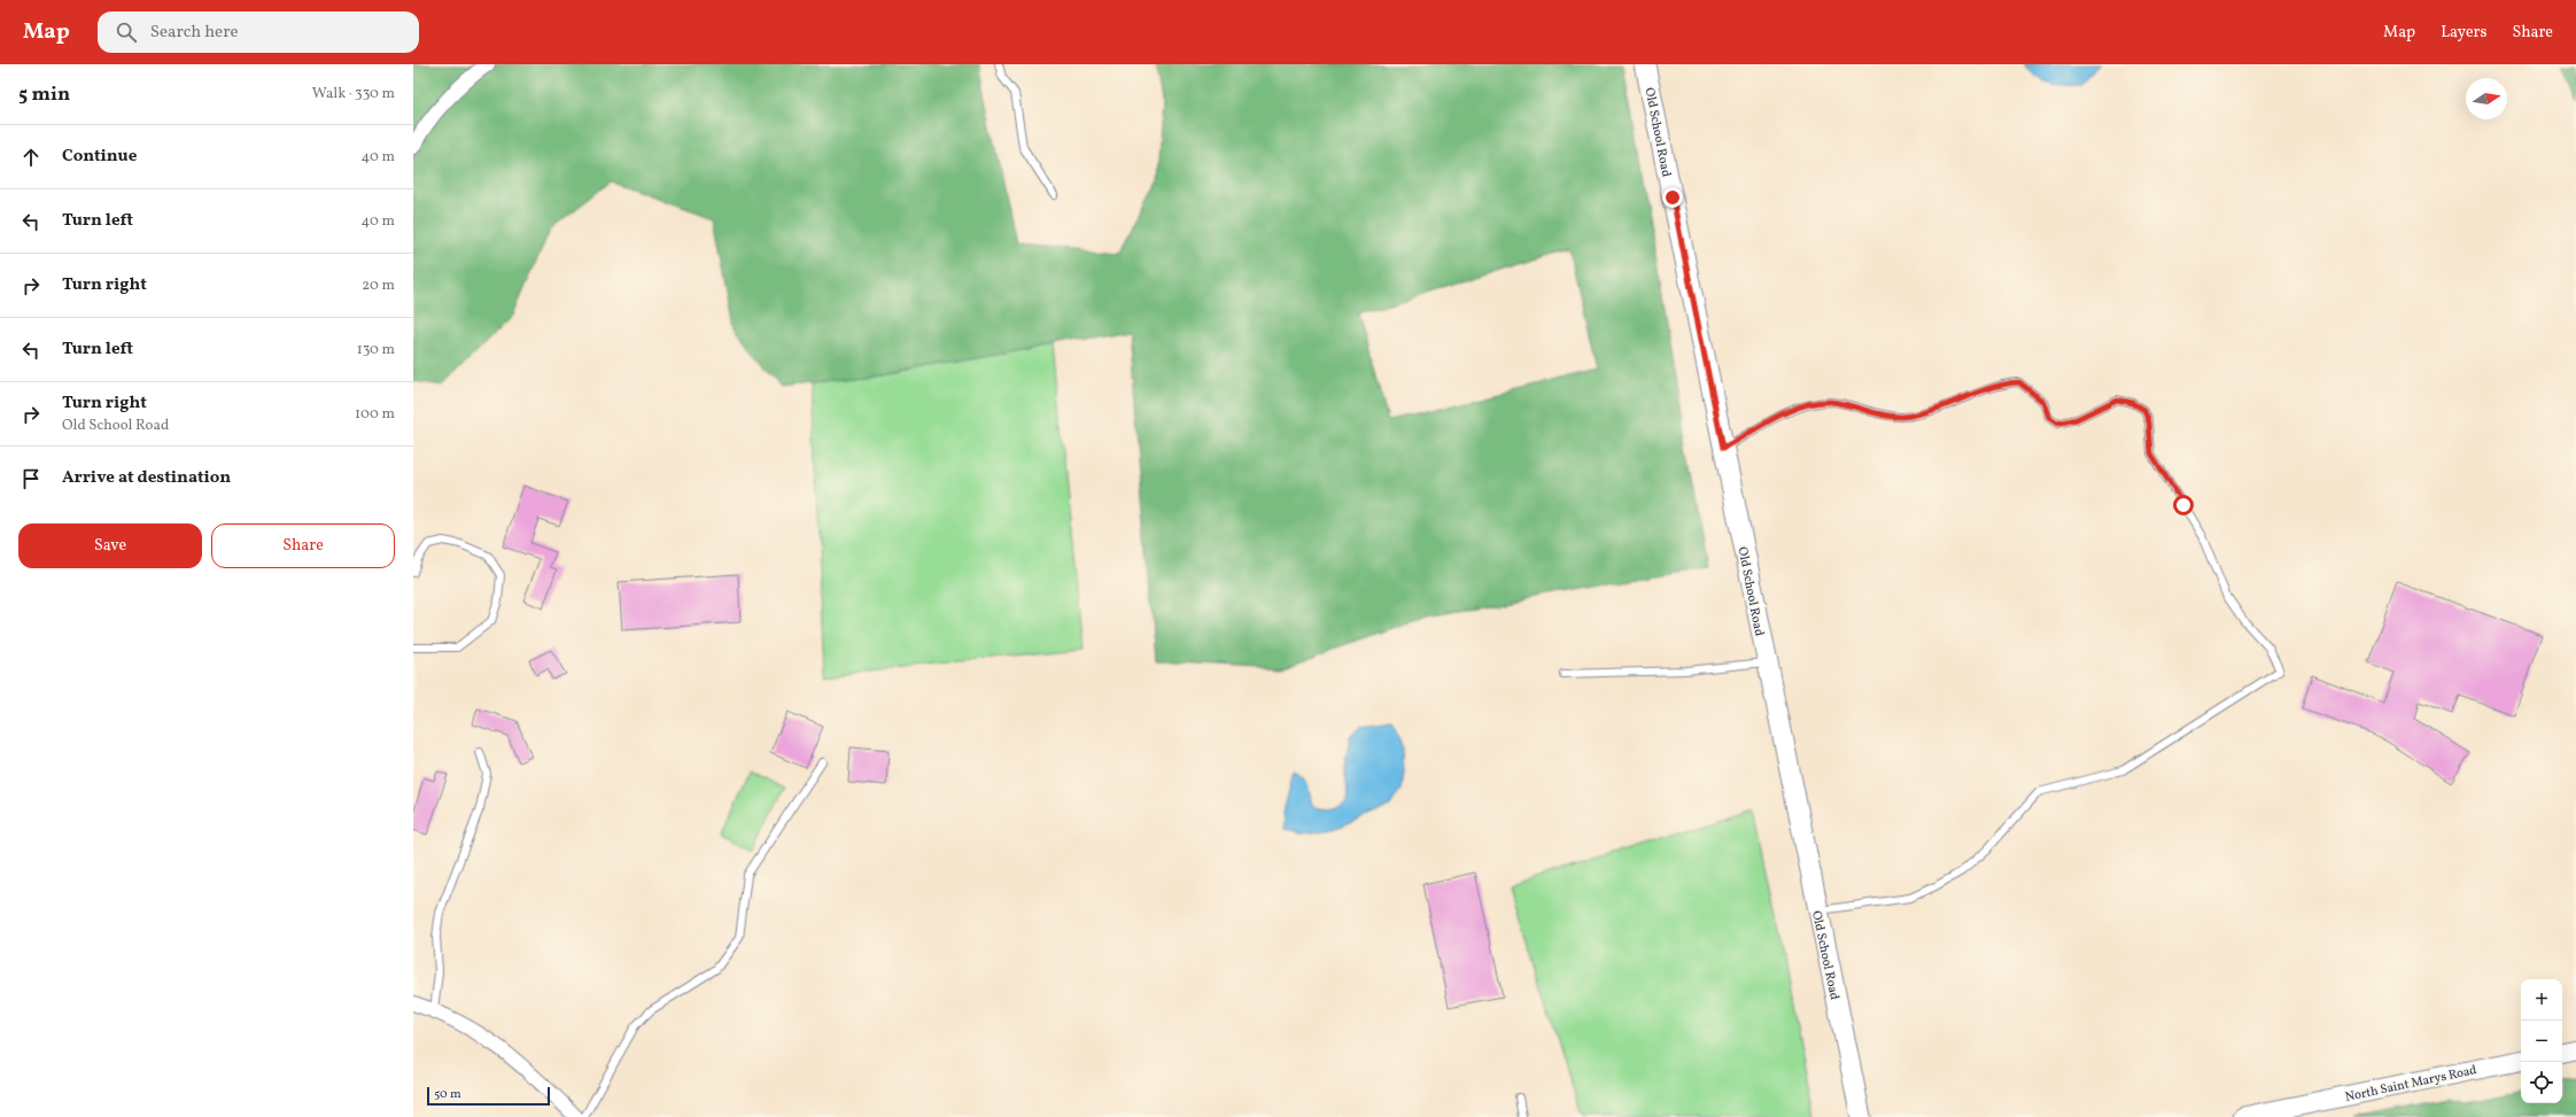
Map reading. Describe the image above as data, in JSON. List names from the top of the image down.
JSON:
{
  "streets": {
    "street": ["Old School Road", "North Saint Marys Road"]
  },
  "scale_bar": "50 m",
  "north": "right",
  "page": {
    "header": "Map",
    "search": "Search here",
    "nav": ["Map", "Layers", "Share"],
    "heading": ["5 min", "Walk · 330 m"],
    "list": [
      ["Continue", "40 m"],
      ["Turn left", "40 m"],
      ["Turn right", "20 m"],
      ["Turn left", "130 m"],
      ["Turn right", "Old School Road", "100 m"],
      "Arrive at destination"
    ],
    "buttons": ["Save", "Share"],
    "map_buttons": ["+", "−"],
    "scale": "50 m"
  }
}
